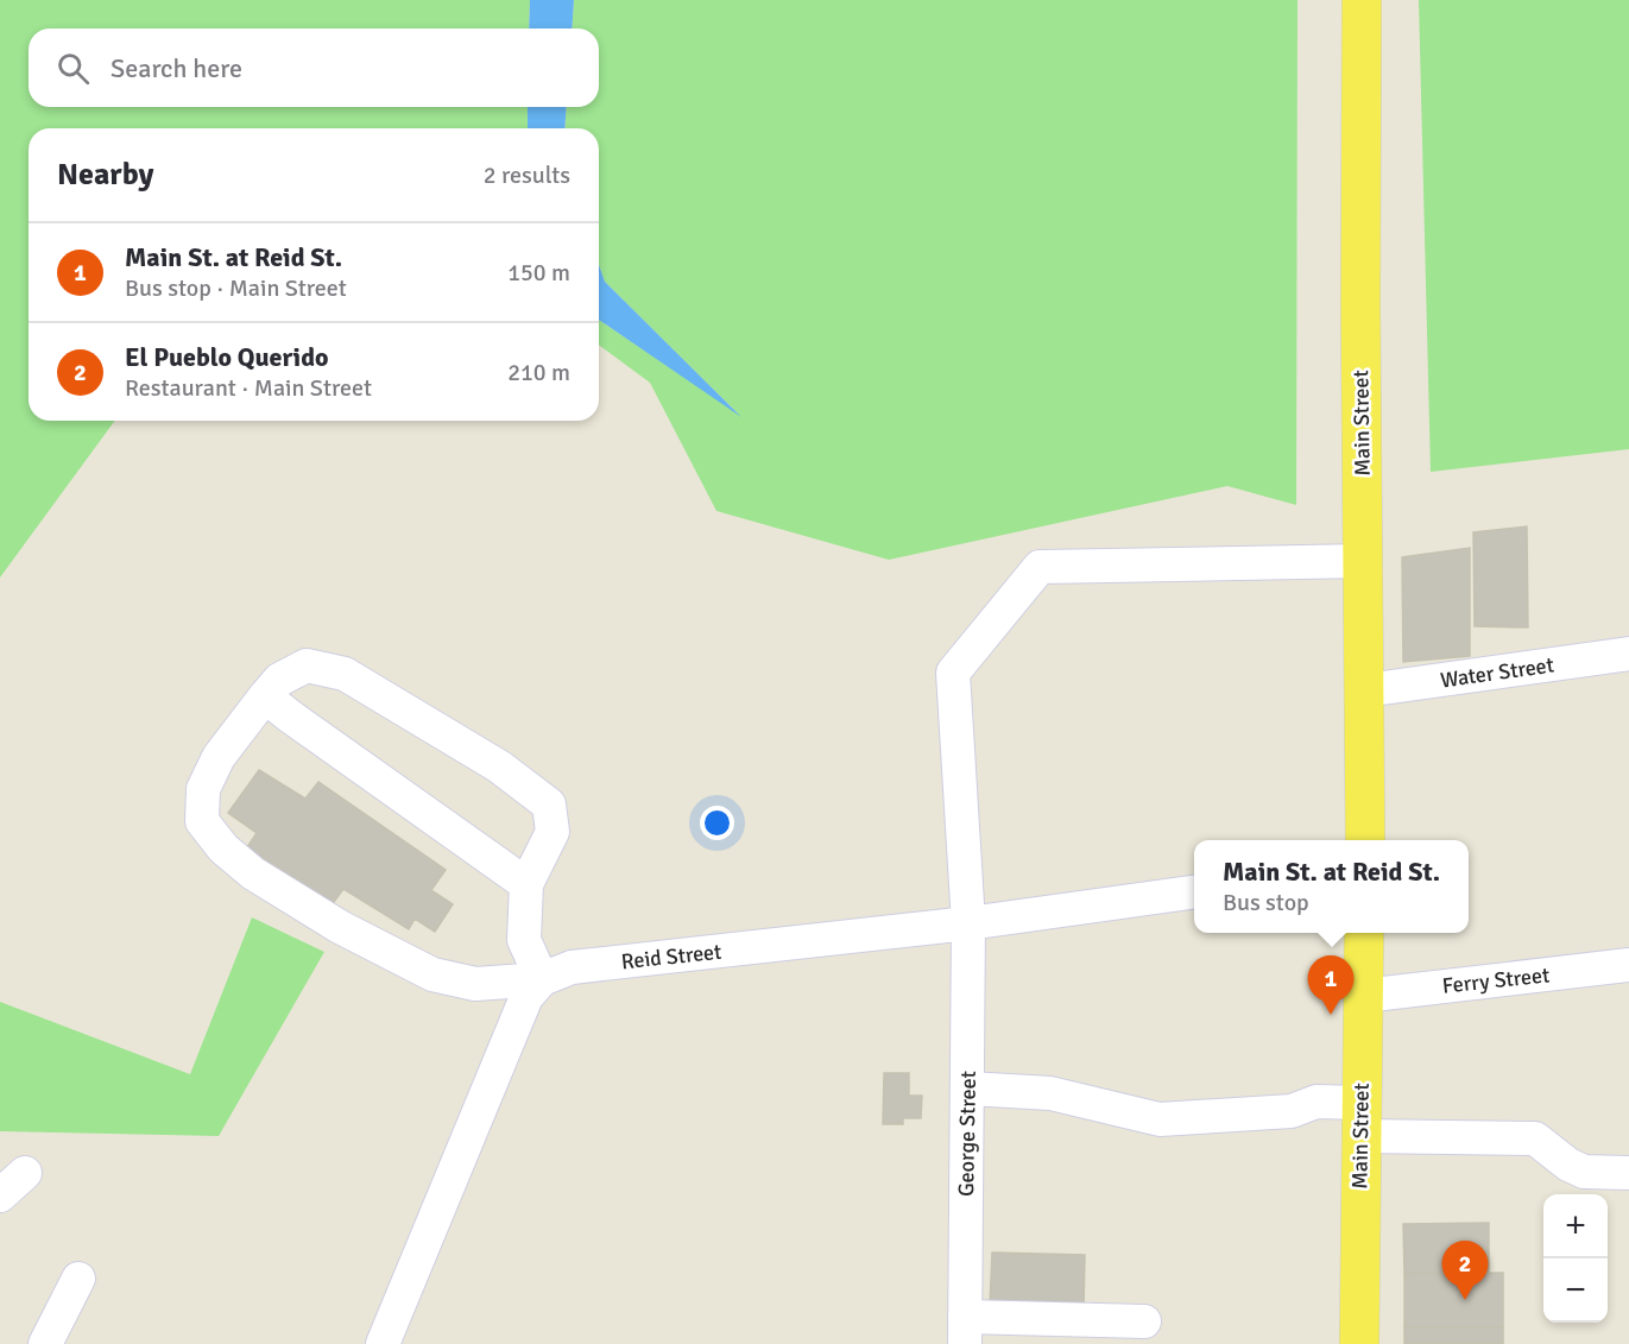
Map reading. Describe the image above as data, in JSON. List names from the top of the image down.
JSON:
{
  "streets": {
    "main road": ["Main Street"],
    "street": [
      "Water Street",
      "Reid Street",
      "Ferry Street",
      "George Street"
    ]
  },
  "crossings": [
    ["Main Street", "Water Street"],
    ["Main Street", "Ferry Street"],
    ["Main Street", "George Street"],
    ["Reid Street", "George Street"]
  ],
  "page": {
    "search": "Search here",
    "heading": ["Nearby", "2 results"],
    "list": [
      {
        "mark": "1",
        "name": "Main St. at Reid St.",
        "note": "Bus stop · Main Street",
        "value": "150 m"
      },
      {
        "mark": "2",
        "name": "El Pueblo Querido",
        "note": "Restaurant · Main Street",
        "value": "210 m"
      }
    ],
    "popup": ["Main St. at Reid St.", "Bus stop"],
    "pins": ["1", "2"],
    "map_buttons": ["+", "−"]
  }
}
